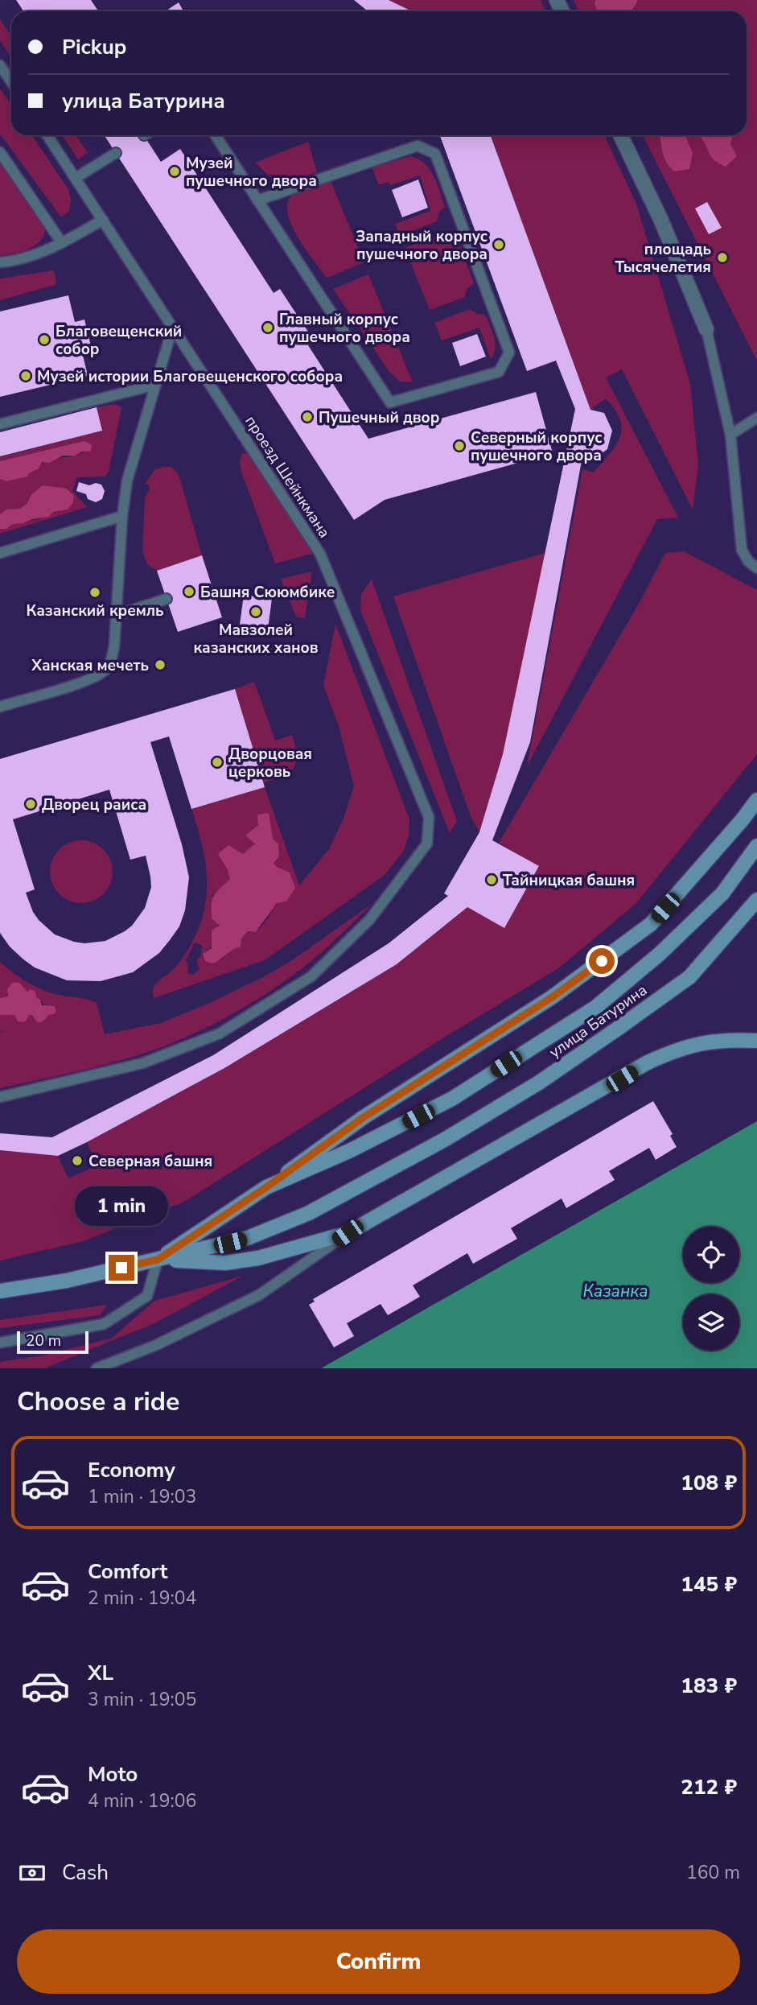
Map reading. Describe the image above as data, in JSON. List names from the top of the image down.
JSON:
{
  "streets": {
    "main road": ["улица Батурина"],
    "lane": ["проезд Шейнкмана"]
  },
  "water": ["Казанка"],
  "places": [
    "Музей пушечного двора",
    "Западный корпус пушечного двора",
    "площадь Тысячелетия",
    "Главный корпус пушечного двора",
    "Благовещенский собор",
    "Музей истории Благовещенского собора",
    "Пушечный двор",
    "Северный корпус пушечного двора",
    "Башня Сююмбике",
    "Казанский кремль",
    "Мавзолей казанских ханов",
    "Ханская мечеть",
    "Дворцовая церковь",
    "Дворец раиса",
    "Тайницкая башня",
    "Северная башня"
  ],
  "scale_bar": "20 m",
  "page": {
    "banner": ["Pickup", "улица Батурина"],
    "bubble": "1 min",
    "scale": "20 m",
    "heading": "Choose a ride",
    "list": [
      {
        "name": "Economy",
        "note": "1 min · 19:03",
        "value": "108 ₽"
      },
      {
        "name": "Comfort",
        "note": "2 min · 19:04",
        "value": "145 ₽"
      },
      {
        "name": "XL",
        "note": "3 min · 19:05",
        "value": "183 ₽"
      },
      {
        "name": "Moto",
        "note": "4 min · 19:06",
        "value": "212 ₽"
      }
    ],
    "pay": ["Cash", "160 m"],
    "buttons": "Confirm"
  }
}
